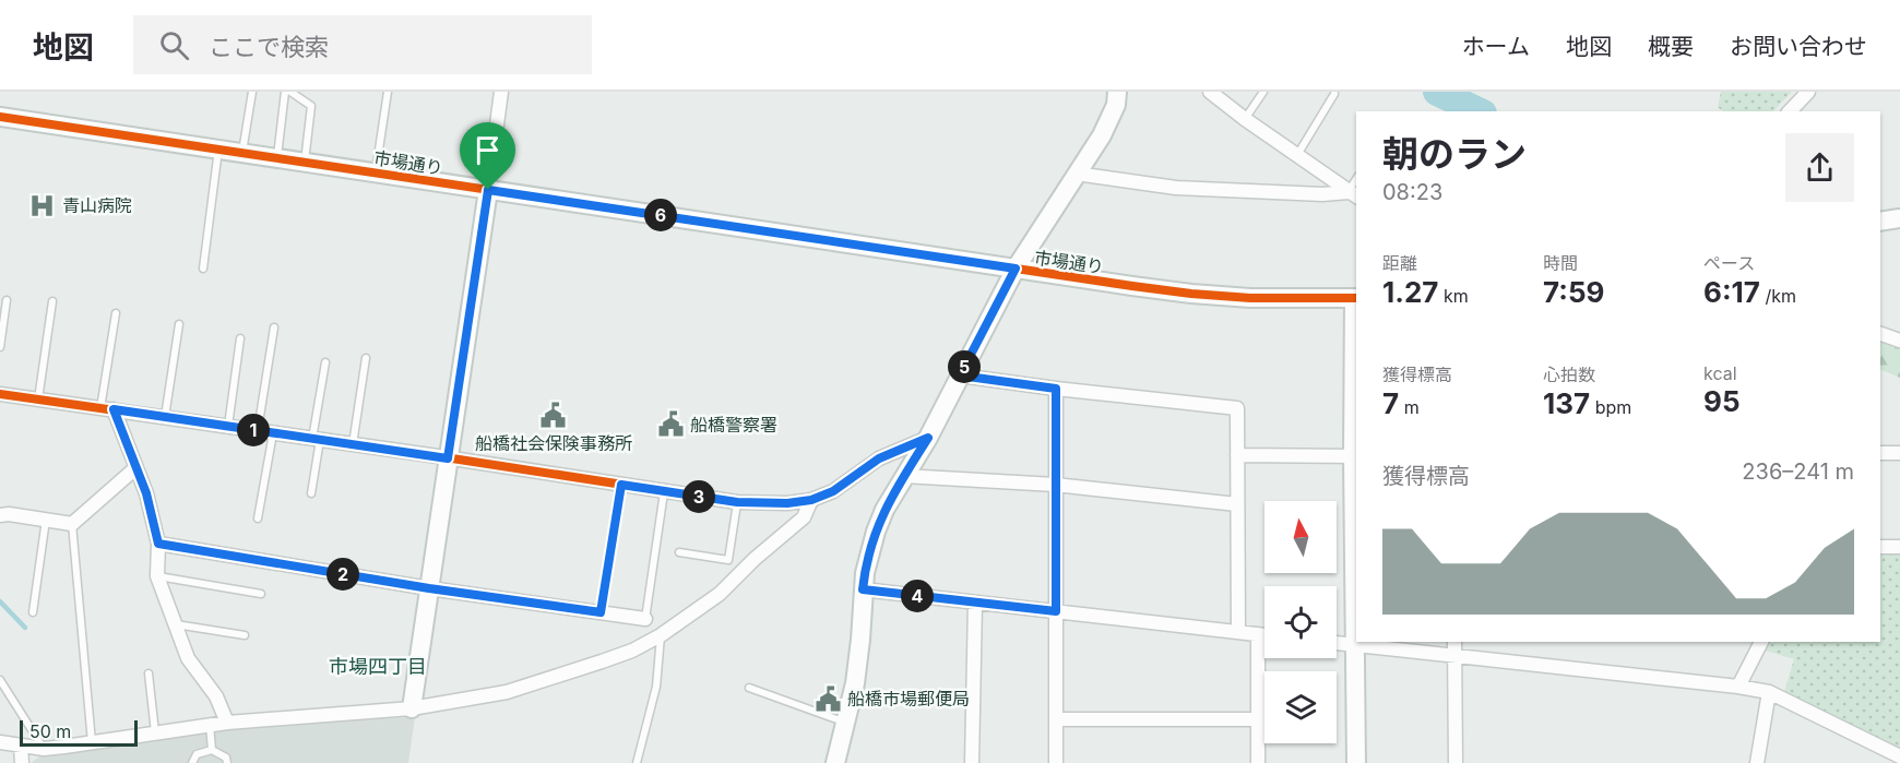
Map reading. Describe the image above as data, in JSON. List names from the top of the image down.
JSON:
{
  "streets": {
    "street": ["市場通り"]
  },
  "districts": ["市場四丁目"],
  "places": {
    "hospital": ["青山病院"],
    "public building": ["船橋社会保険事務所", "船橋警察署", "船橋市場郵便局"]
  },
  "scale_bar": "50 m",
  "north": "top",
  "page": {
    "header": "地図",
    "search": "ここで検索",
    "nav": [
      "ホーム",
      "地図",
      "概要",
      "お問い合わせ"
    ],
    "heading": ["朝のラン", "08:23"],
    "pins": [
      "6",
      "5",
      "1",
      "3",
      "2",
      "4"
    ],
    "stats": [
      ["距離", "1.27 km"],
      ["時間", "7:59"],
      ["ペース", "6:17 /km"],
      ["獲得標高", "7 m"],
      ["心拍数", "137 bpm"],
      ["kcal", "95"]
    ],
    "chart": ["獲得標高", "236–241 m"],
    "scale": "50 m"
  }
}
